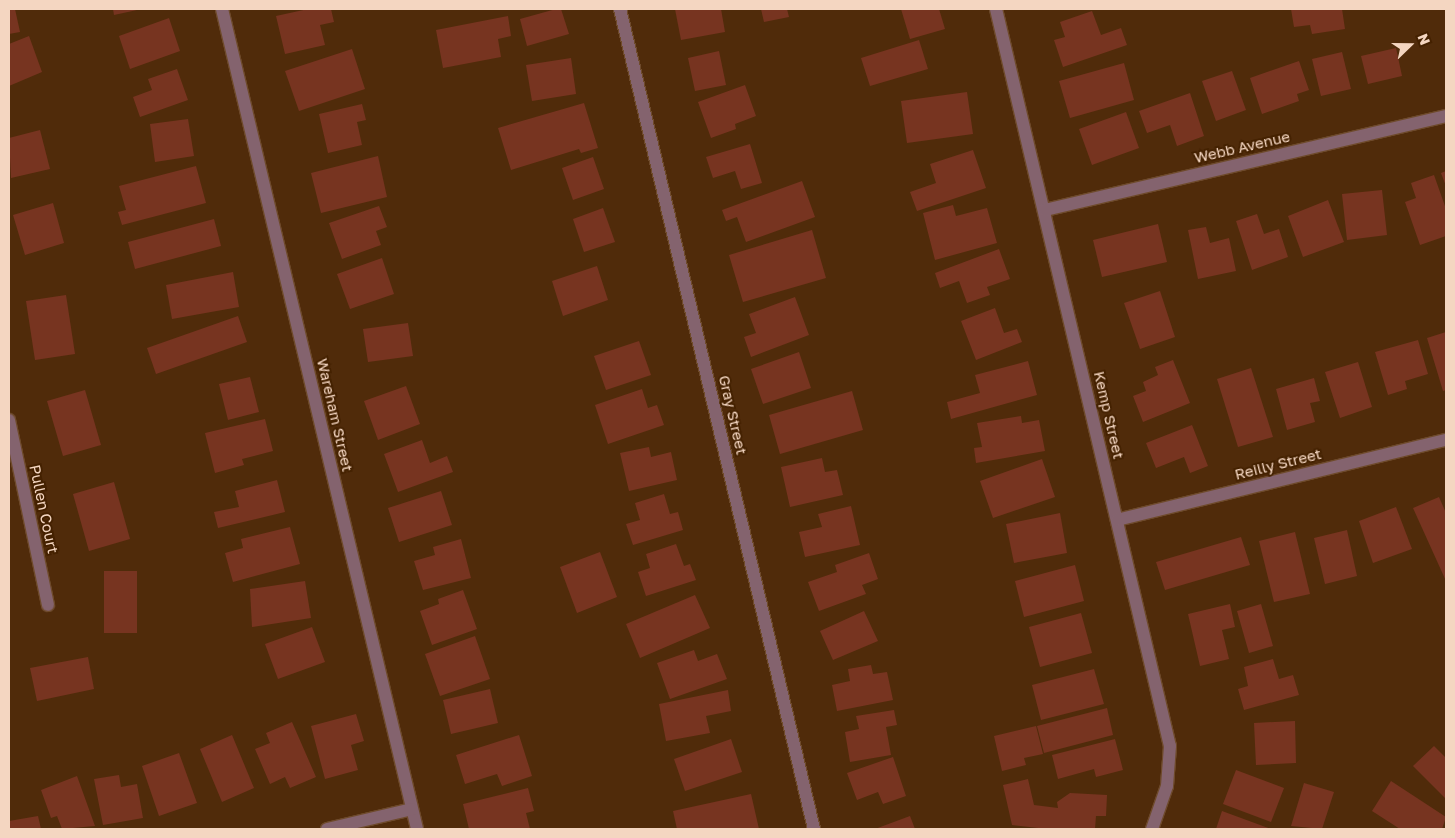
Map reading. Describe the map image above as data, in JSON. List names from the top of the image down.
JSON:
{
  "streets": {
    "street": [
      "Webb Avenue",
      "Wareham Street",
      "Gray Street",
      "Kemp Street",
      "Reilly Street",
      "Pullen Court"
    ]
  },
  "crossings": [
    ["Webb Avenue", "Kemp Street"],
    ["Kemp Street", "Reilly Street"]
  ],
  "north": "right"
}
